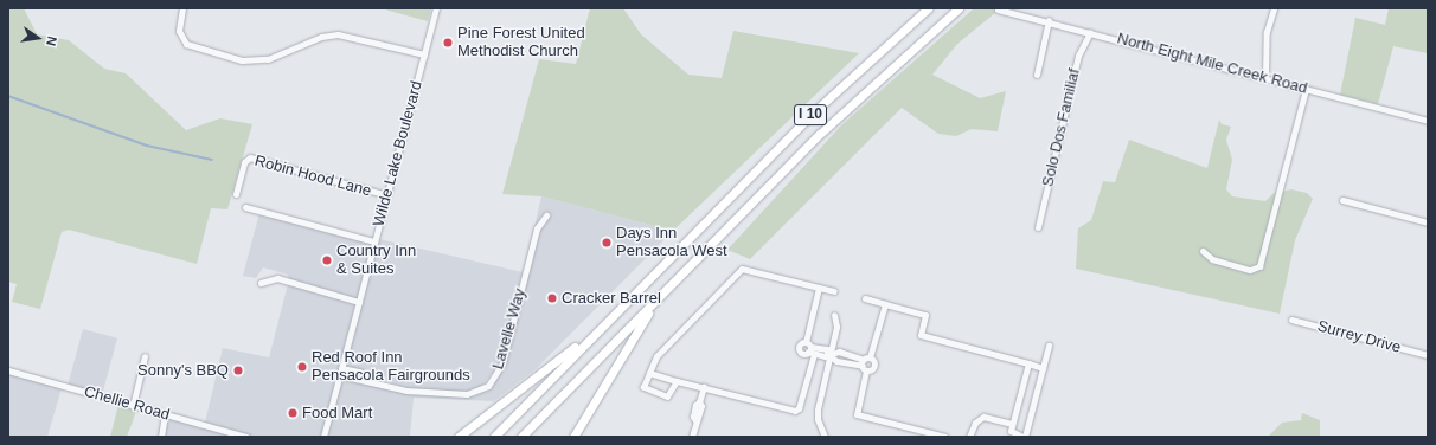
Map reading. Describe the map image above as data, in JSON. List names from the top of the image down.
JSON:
{
  "streets": {
    "highway": ["I 10"],
    "street": [
      "North Eight Mile Creek Road",
      "Solo Dos Familiaf",
      "Wilde Lake Boulevard",
      "Robin Hood Lane",
      "Lavelle Way",
      "Surrey Drive",
      "Chellie Road"
    ]
  },
  "crossings": [
    ["North Eight Mile Creek Road", "Solo Dos Familiaf"],
    ["Wilde Lake Boulevard", "Robin Hood Lane"],
    ["Wilde Lake Boulevard", "Lavelle Way"]
  ],
  "places": [
    "Pine Forest United Methodist Church",
    "Days Inn Pensacola West",
    "Country Inn & Suites",
    "Cracker Barrel",
    "Red Roof Inn Pensacola Fairgrounds",
    "Sonny's BBQ",
    "Food Mart"
  ],
  "north": "right"
}
